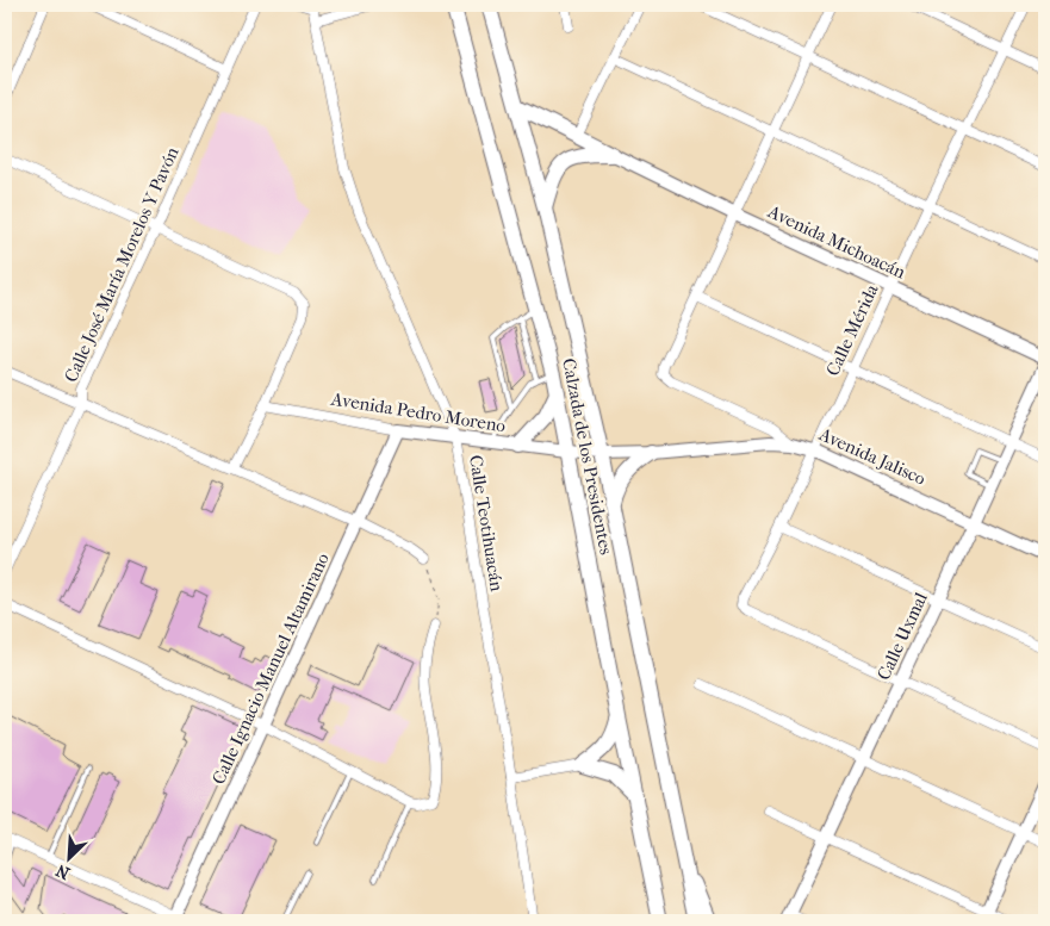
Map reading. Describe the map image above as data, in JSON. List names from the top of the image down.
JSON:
{
  "streets": {
    "highway": ["Calzada de los Presidentes"],
    "street": [
      "Avenida Michoacán",
      "Calle José María Morelos Y Pavón",
      "Calle Mérida",
      "Avenida Pedro Moreno",
      "Avenida Jalisco",
      "Calle Teotihuacán",
      "Calle Uxmal",
      "Calle Ignacio Manuel Altamirano"
    ]
  },
  "crossings": [
    ["Avenida Michoacán", "Calle Mérida"],
    ["Calle Mérida", "Avenida Jalisco"],
    ["Calle Mérida", "Calle Uxmal"],
    ["Avenida Pedro Moreno", "Calzada de los Presidentes"],
    ["Avenida Pedro Moreno", "Avenida Jalisco"],
    ["Avenida Pedro Moreno", "Calle Teotihuacán"],
    ["Avenida Pedro Moreno", "Calle Ignacio Manuel Altamirano"],
    ["Calzada de los Presidentes", "Avenida Jalisco"],
    ["Avenida Jalisco", "Calle Uxmal"]
  ],
  "north": "bottom left"
}
